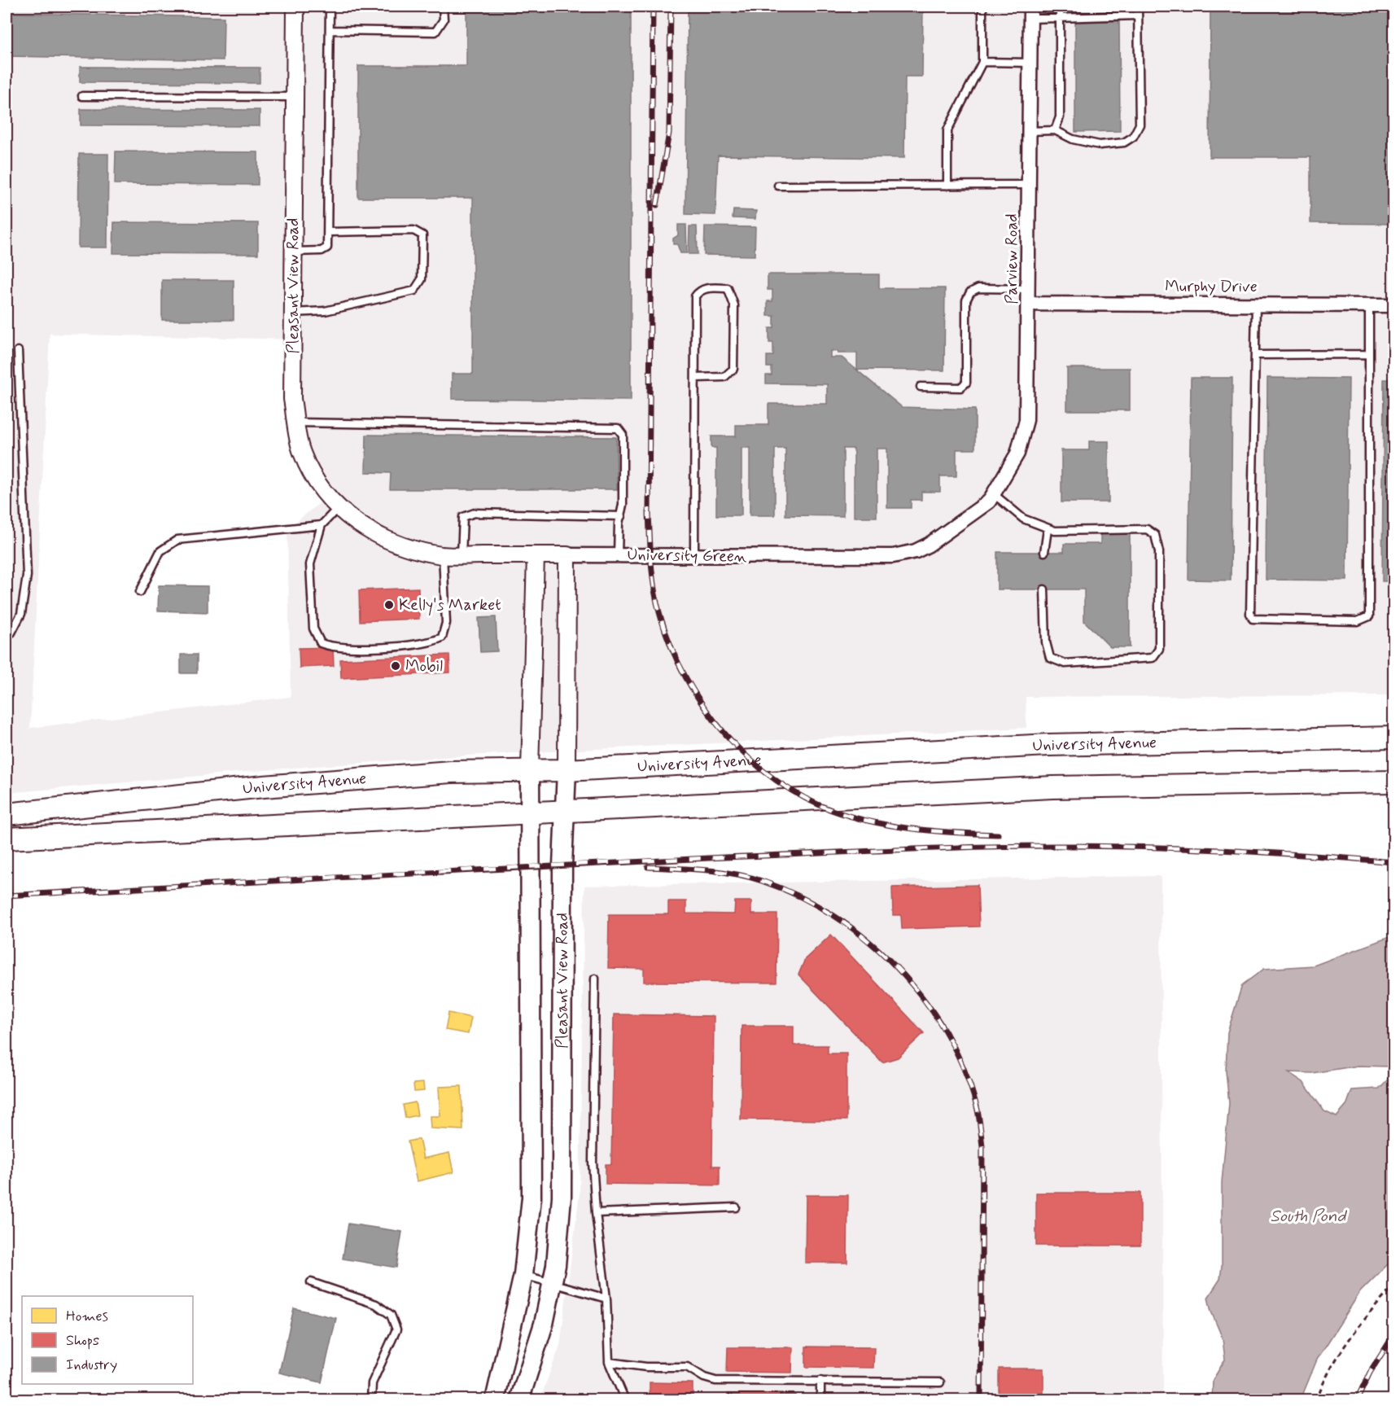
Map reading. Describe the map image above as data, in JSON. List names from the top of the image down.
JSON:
{
  "streets": {
    "main road": ["Pleasant View Road", "University Avenue"],
    "street": ["Parview Road", "Murphy Drive", "University Green"]
  },
  "crossings": [
    ["Parview Road", "Murphy Drive"],
    ["Parview Road", "University Green"],
    ["Pleasant View Road", "University Green"],
    ["Pleasant View Road", "University Avenue"]
  ],
  "water": ["South Pond"],
  "places": ["Kelly's Market", "Mobil"],
  "legend": ["Homes", "Shops", "Industry"]
}
